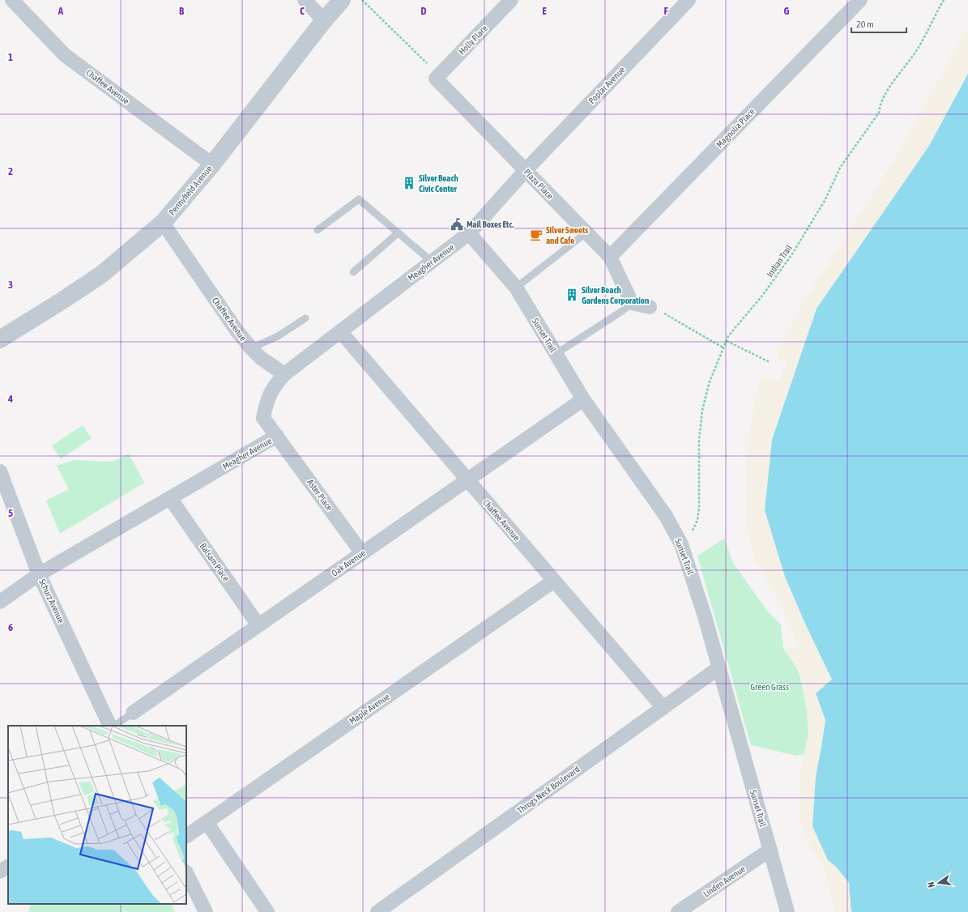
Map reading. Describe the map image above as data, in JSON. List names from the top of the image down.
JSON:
{
  "streets": {
    "street": [
      "Holly Place",
      "Poplar Avenue",
      "Chaffee Avenue",
      "Magnolia Place",
      "Plaza Place",
      "Pennyfield Avenue",
      "Meagher Avenue",
      "Sunset Trail",
      "Aster Place",
      "Balsam Place",
      "Oak Avenue",
      "Schurz Avenue",
      "Maple Avenue",
      "Throgs Neck Boulevard",
      "Linden Avenue"
    ],
    "path": ["Indian Trail"]
  },
  "crossings": [
    ["Holly Place", "Plaza Place"],
    ["Poplar Avenue", "Plaza Place"],
    ["Poplar Avenue", "Meagher Avenue"],
    ["Chaffee Avenue", "Pennyfield Avenue"],
    ["Chaffee Avenue", "Meagher Avenue"],
    ["Chaffee Avenue", "Oak Avenue"],
    ["Chaffee Avenue", "Maple Avenue"],
    ["Chaffee Avenue", "Throgs Neck Boulevard"],
    ["Magnolia Place", "Plaza Place"],
    ["Plaza Place", "Meagher Avenue"],
    ["Indian Trail", "Sunset Trail"],
    ["Meagher Avenue", "Sunset Trail"],
    ["Meagher Avenue", "Aster Place"],
    ["Meagher Avenue", "Balsam Place"],
    ["Meagher Avenue", "Schurz Avenue"],
    ["Sunset Trail", "Oak Avenue"],
    ["Sunset Trail", "Throgs Neck Boulevard"],
    ["Sunset Trail", "Linden Avenue"],
    ["Aster Place", "Oak Avenue"],
    ["Balsam Place", "Oak Avenue"]
  ],
  "parks": ["Green Grass"],
  "places": {
    "building": ["Silver Beach Civic Center", "Silver Beach Gardens Corporation"],
    "public building": ["Mail Boxes Etc."],
    "cafe": ["Silver Sweets and Cafe"]
  },
  "scale_bar": "20 m",
  "north": "left",
  "grid": {
    "columns": [
      "A",
      "B",
      "C",
      "D",
      "E",
      "F",
      "G"
    ],
    "rows": [
      "1",
      "2",
      "3",
      "4",
      "5",
      "6"
    ]
  }
}
